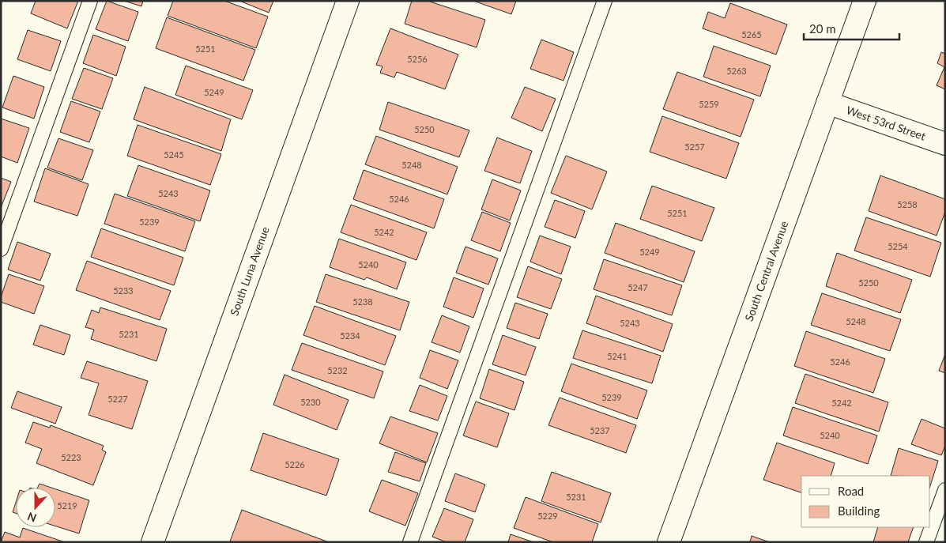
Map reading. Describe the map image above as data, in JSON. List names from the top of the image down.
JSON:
{
  "streets": {
    "street": ["West 53rd Street", "South Luna Avenue", "South Central Avenue"]
  },
  "crossings": [
    ["West 53rd Street", "South Central Avenue"]
  ],
  "house_numbers": [
    "5265",
    "5251",
    "5256",
    "5263",
    "5249",
    "5259",
    "5250",
    "5257",
    "5245",
    "5248",
    "5243",
    "5246",
    "5258",
    "5251",
    "5239",
    "5242",
    "5254",
    "5249",
    "5240",
    "5250",
    "5247",
    "5233",
    "5238",
    "5248",
    "5243",
    "5231",
    "5234",
    "5241",
    "5246",
    "5232",
    "5239",
    "5227",
    "5230",
    "5242",
    "5237",
    "5240",
    "5223",
    "5226",
    "5231",
    "5219",
    "5229"
  ],
  "legend": ["Road", "Building"],
  "scale_bar": "20 m",
  "north": "bottom"
}
